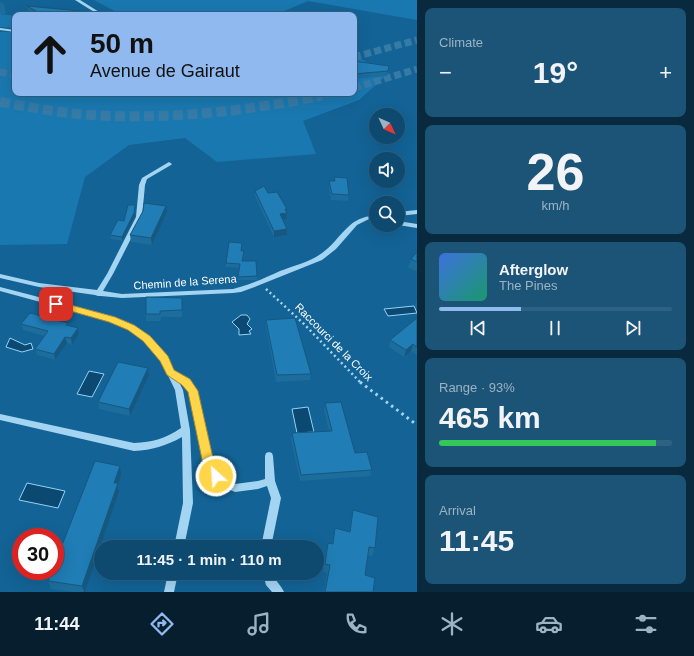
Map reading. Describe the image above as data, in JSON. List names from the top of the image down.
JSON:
{
  "streets": {
    "street": ["Chemin de la Serena"],
    "path": ["Raccourci de la Croix"]
  },
  "crossings": [
    ["Chemin de la Serena", "Raccourci de la Croix"]
  ],
  "north": "bottom right",
  "page": {
    "tile": [
      "Climate",
      ["26", "km/h"],
      ["Range · 93%", "465 km"],
      ["Arrival", "11:45"]
    ],
    "turn": ["50 m", "Avenue de Gairaut"],
    "heat": ["−", "19°", "+"],
    "song": ["Afterglow", "The Pines"],
    "limit": "30",
    "trip": "11:45 · 1 min · 110 m",
    "tabs": "11:44"
  }
}
